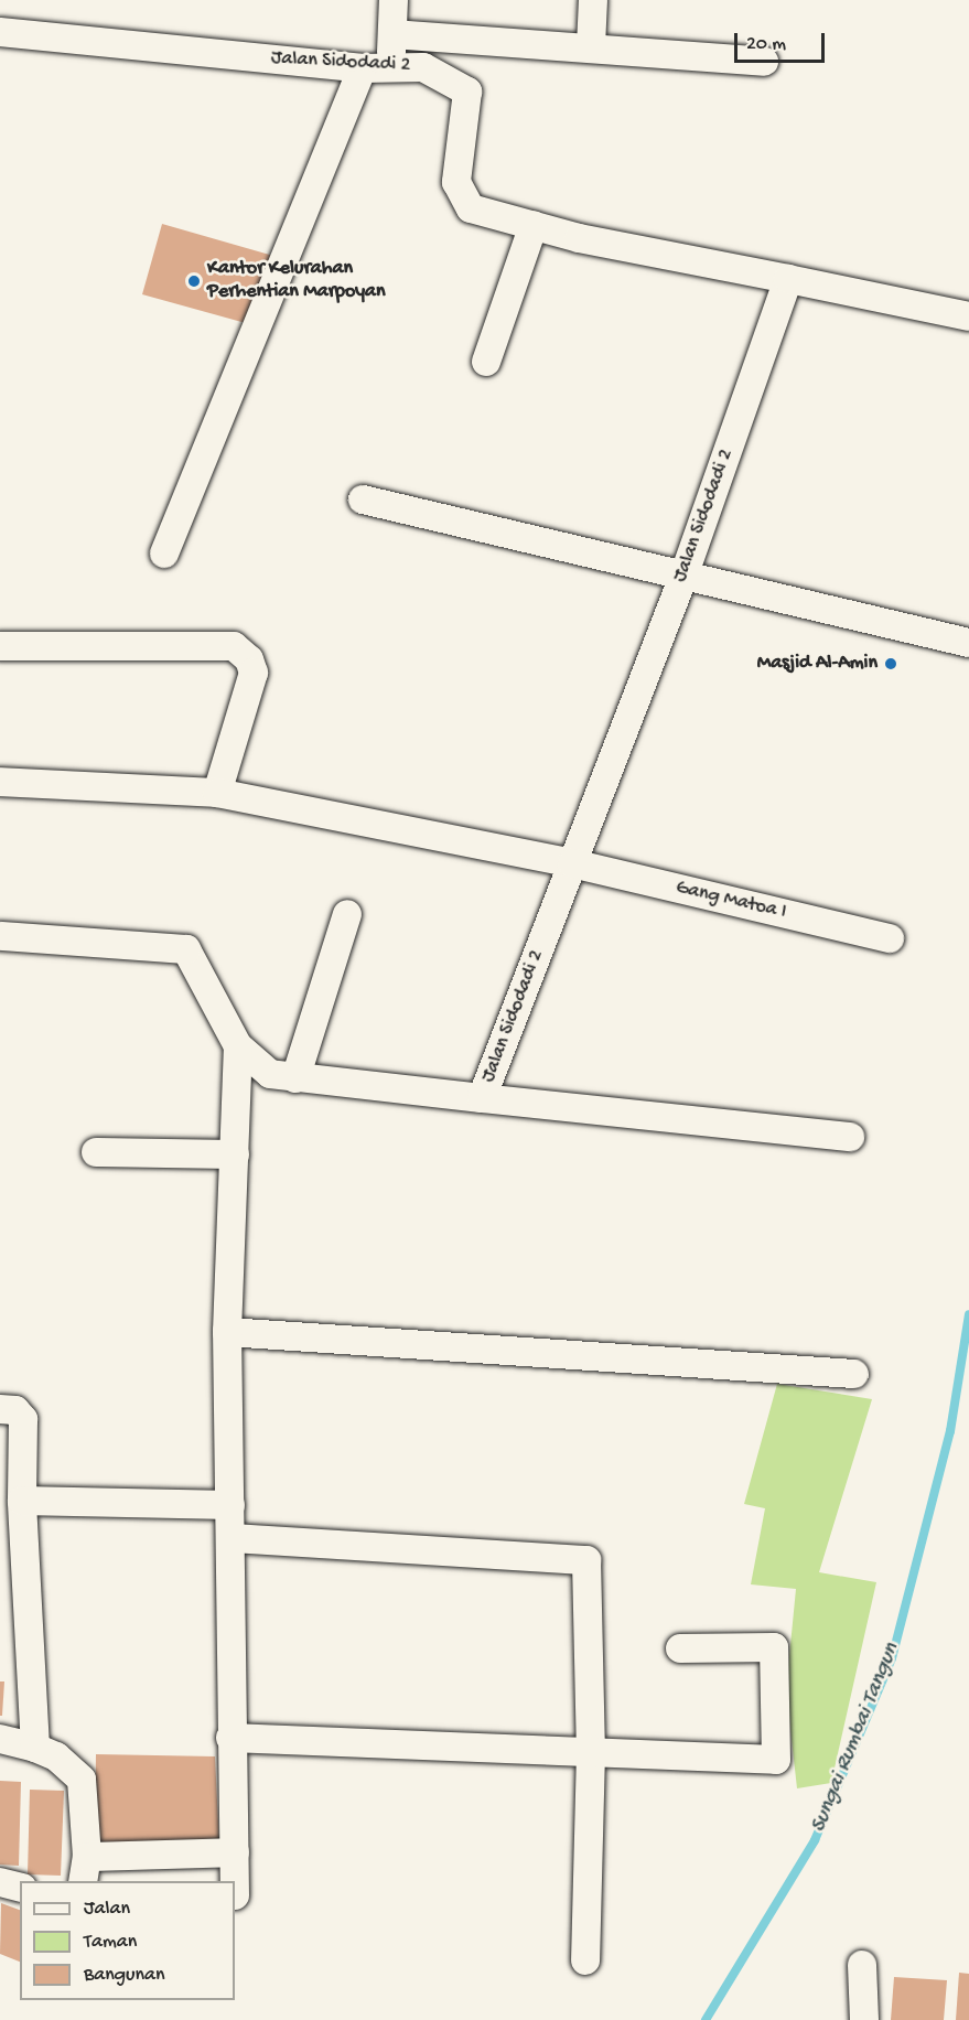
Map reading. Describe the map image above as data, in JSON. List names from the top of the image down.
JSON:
{
  "streets": {
    "street": ["Jalan Sidodadi 2", "Gang Matoa I"]
  },
  "crossings": [
    ["Jalan Sidodadi 2", "Gang Matoa I"]
  ],
  "water": ["Sungai Rumbai Tangun"],
  "places": ["Kantor Kelurahan Perhentian Marpoyan", "Masjid Al-Amin"],
  "legend": ["Jalan", "Taman", "Bangunan"],
  "scale_bar": "20 m"
}
